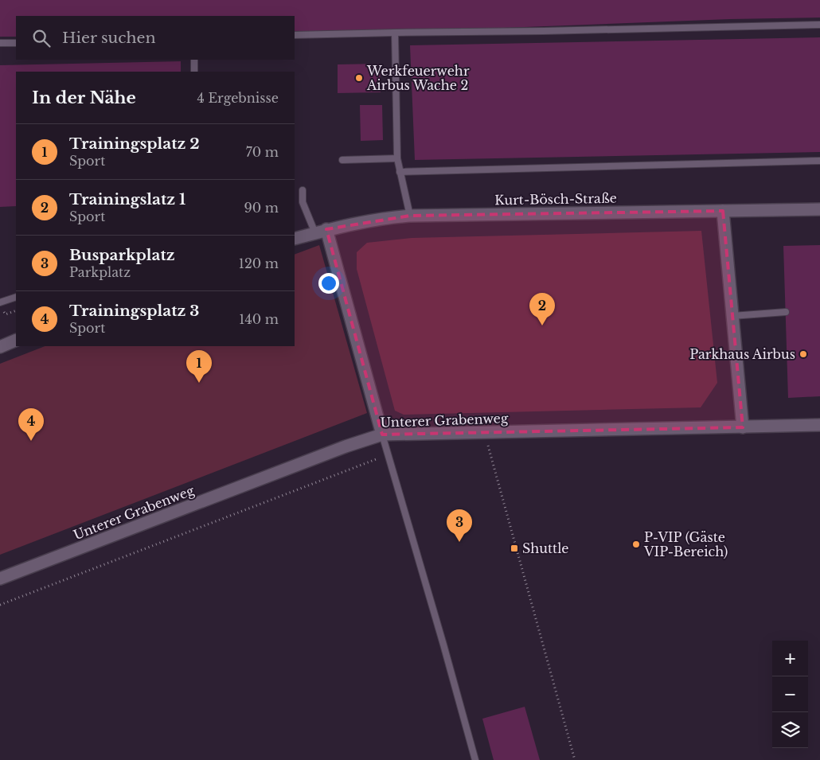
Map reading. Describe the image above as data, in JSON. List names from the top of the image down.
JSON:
{
  "streets": {
    "street": ["Kurt-Bösch-Straße", "Unterer Grabenweg"]
  },
  "places": {
    "other": ["Werkfeuerwehr Airbus Wache 2", "Parkhaus Airbus", "P-VIP (Gäste VIP-Bereich)"],
    "transit": ["Shuttle"]
  },
  "page": {
    "search": "Hier suchen",
    "heading": ["In der Nähe", "4 Ergebnisse"],
    "list": [
      {
        "mark": "1",
        "name": "Trainingsplatz 2",
        "note": "Sport",
        "value": "70 m"
      },
      {
        "mark": "2",
        "name": "Trainingslatz 1",
        "note": "Sport",
        "value": "90 m"
      },
      {
        "mark": "3",
        "name": "Busparkplatz",
        "note": "Parkplatz",
        "value": "120 m"
      },
      {
        "mark": "4",
        "name": "Trainingsplatz 3",
        "note": "Sport",
        "value": "140 m"
      }
    ],
    "pins": [
      "2",
      "1",
      "4",
      "3"
    ],
    "map_buttons": ["+", "−"]
  }
}
